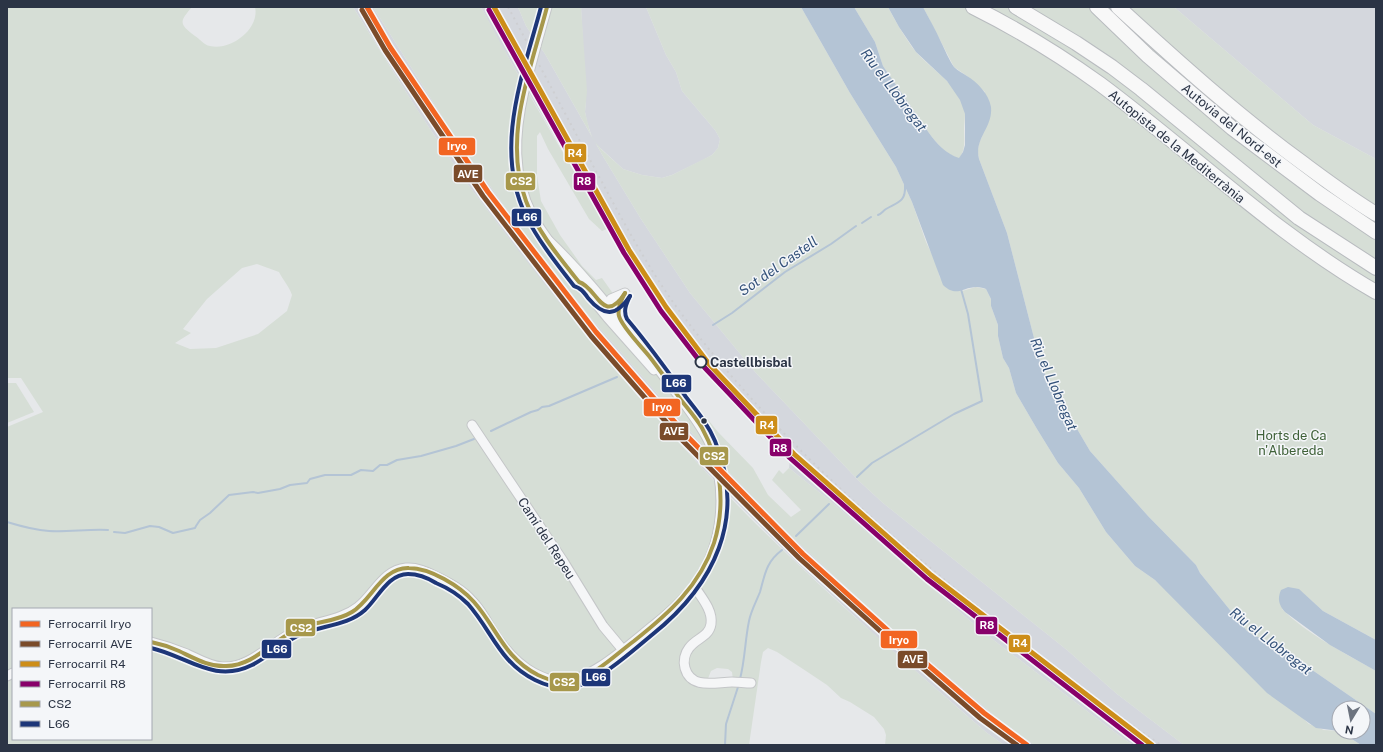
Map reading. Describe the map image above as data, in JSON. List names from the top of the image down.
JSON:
{
  "streets": {
    "highway": ["Autovia del Nord-est", "Autopista de la Mediterrània"],
    "street": ["Camí del Repeu"]
  },
  "water": ["Riu el Llobregat", "Sot del Castell"],
  "parks": ["Horts de Ca n'Albereda"],
  "places": ["Castellbisbal"],
  "lines": [
    "rail line Iryo",
    "rail line R4",
    "transit line CS2",
    "transit line L66",
    "rail line AVE",
    "rail line R8"
  ],
  "legend": [
    "Ferrocarril Iryo",
    "Ferrocarril AVE",
    "Ferrocarril R4",
    "Ferrocarril R8",
    "CS2",
    "L66"
  ],
  "north": "bottom"
}
